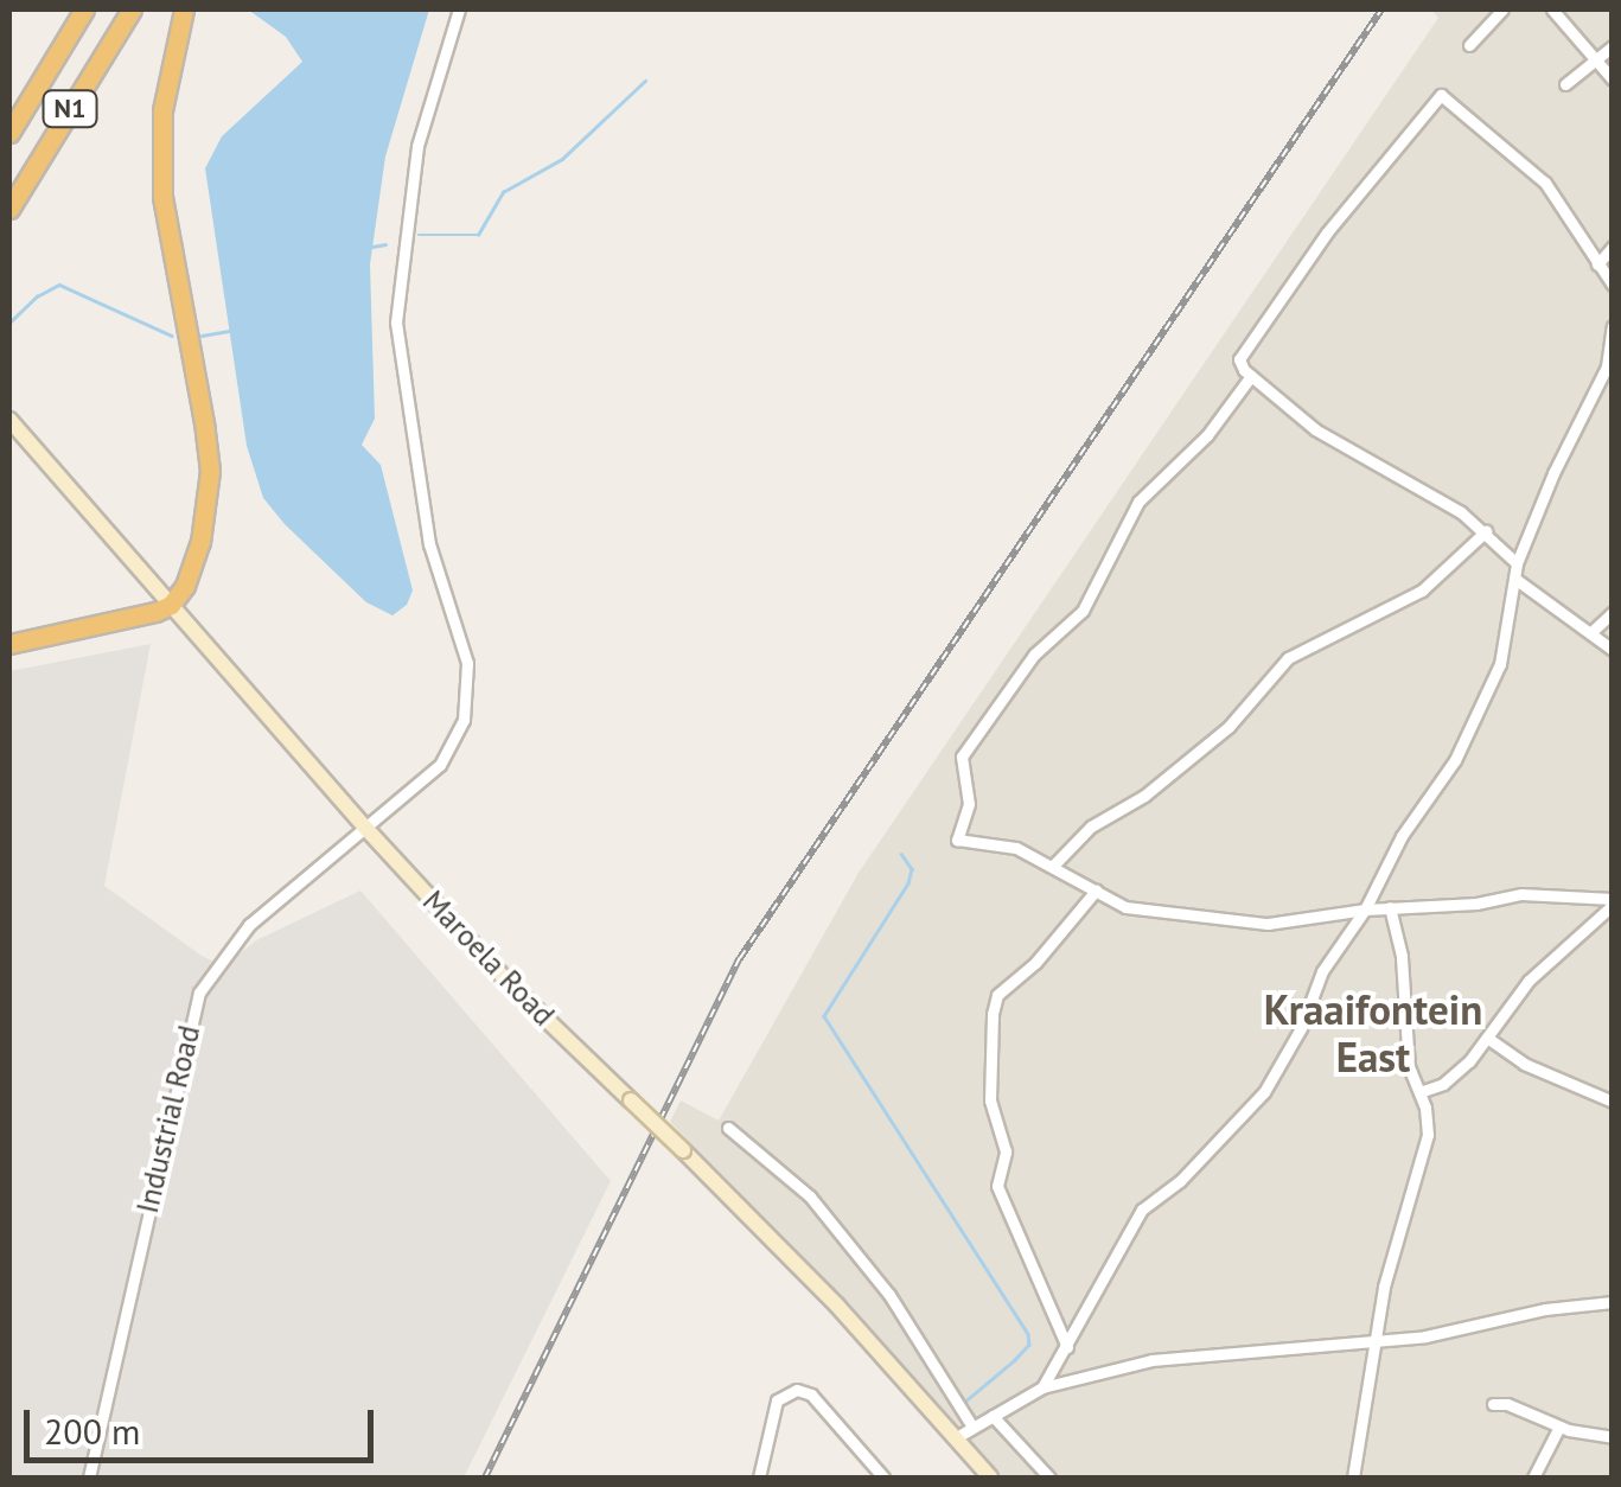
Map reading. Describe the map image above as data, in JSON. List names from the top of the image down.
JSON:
{
  "streets": {
    "highway": ["N1"],
    "street": ["Maroela Road", "Industrial Road"]
  },
  "crossings": [
    ["Maroela Road", "Industrial Road"]
  ],
  "districts": ["Kraaifontein East"],
  "scale_bar": "200 m"
}
